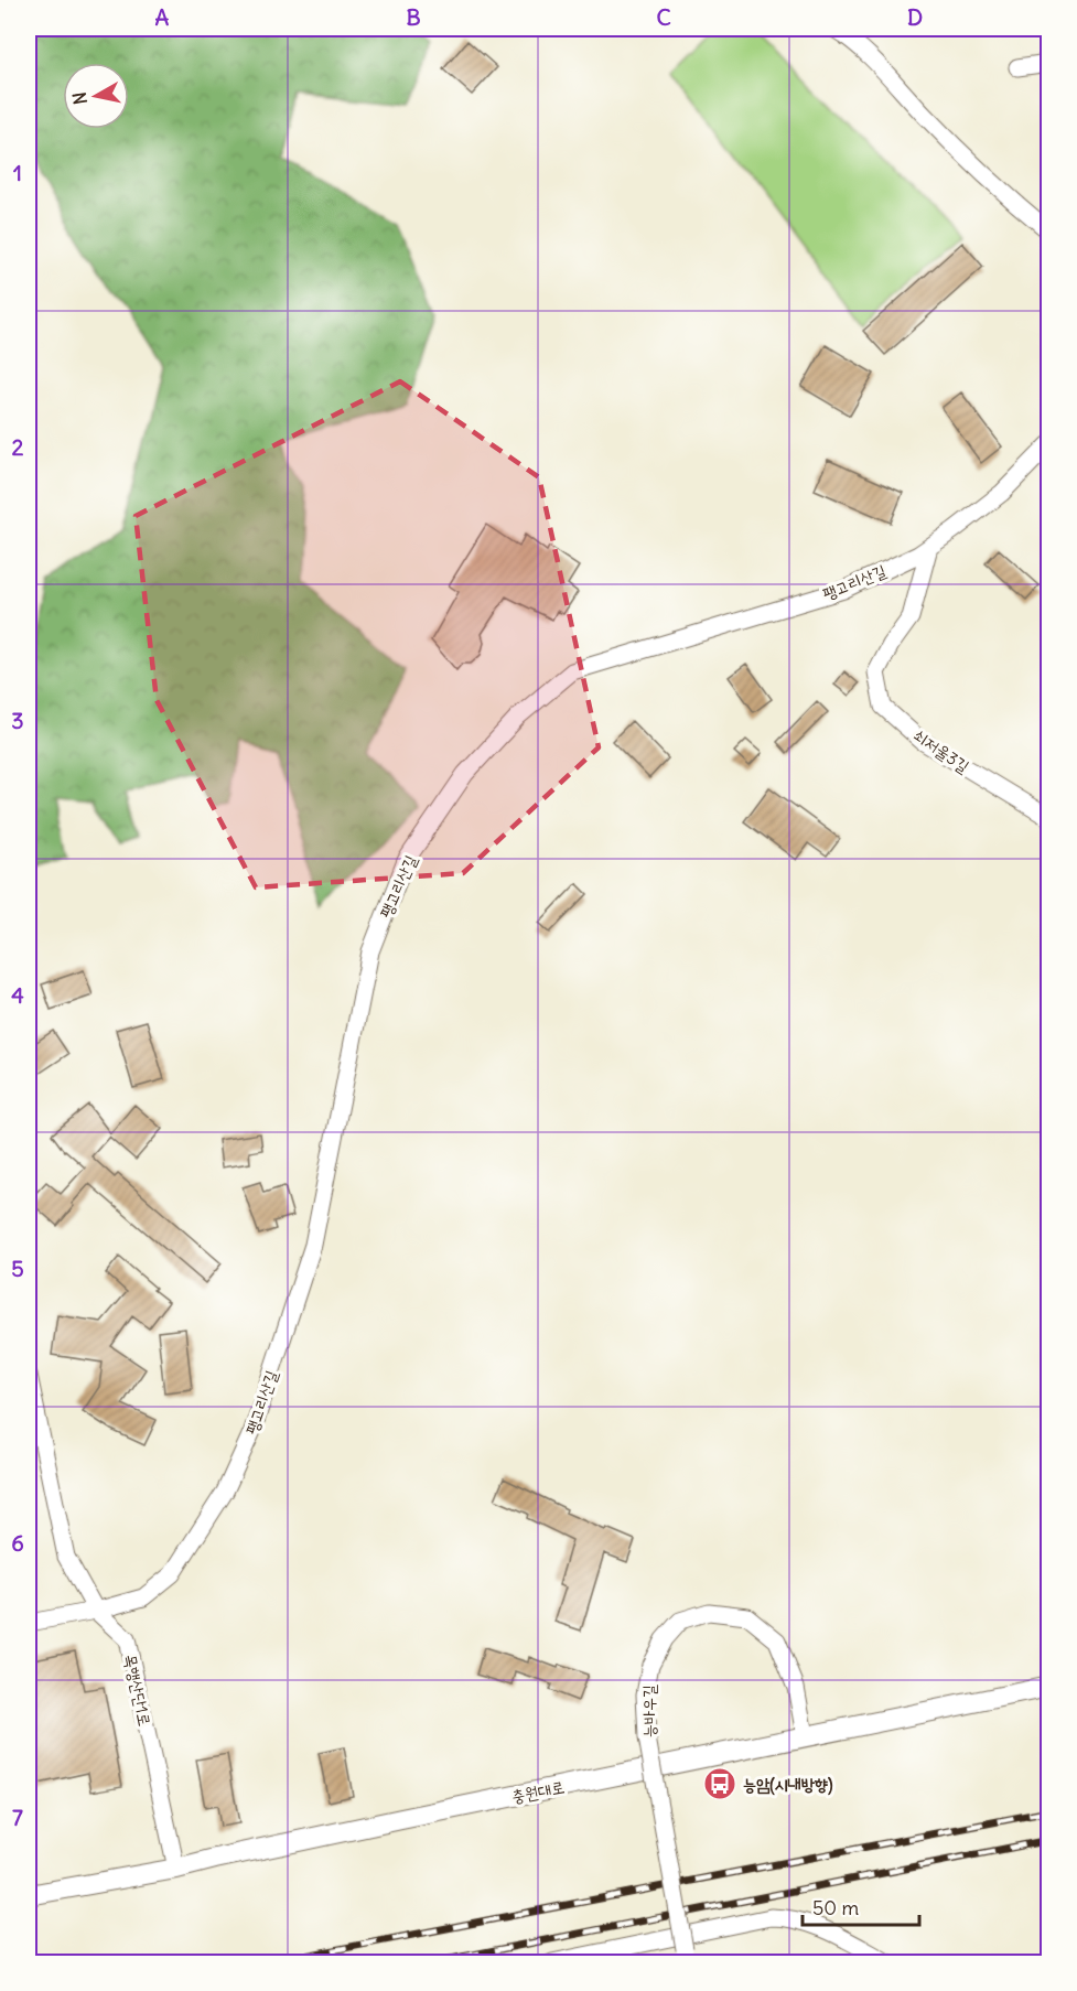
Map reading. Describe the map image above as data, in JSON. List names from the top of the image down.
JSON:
{
  "streets": {
    "street": [
      "팽고리산길",
      "쇠저울3길",
      "목행산단1로",
      "능바우길",
      "충원대로"
    ]
  },
  "crossings": [
    ["팽고리산길", "쇠저울3길"],
    ["팽고리산길", "목행산단1로"],
    ["목행산단1로", "충원대로"],
    ["능바우길", "충원대로"]
  ],
  "places": {
    "bus stop": ["능암(시내방향)"]
  },
  "scale_bar": "50 m",
  "north": "left",
  "grid": {
    "columns": [
      "A",
      "B",
      "C",
      "D"
    ],
    "rows": [
      "1",
      "2",
      "3",
      "4",
      "5",
      "6",
      "7"
    ]
  }
}
